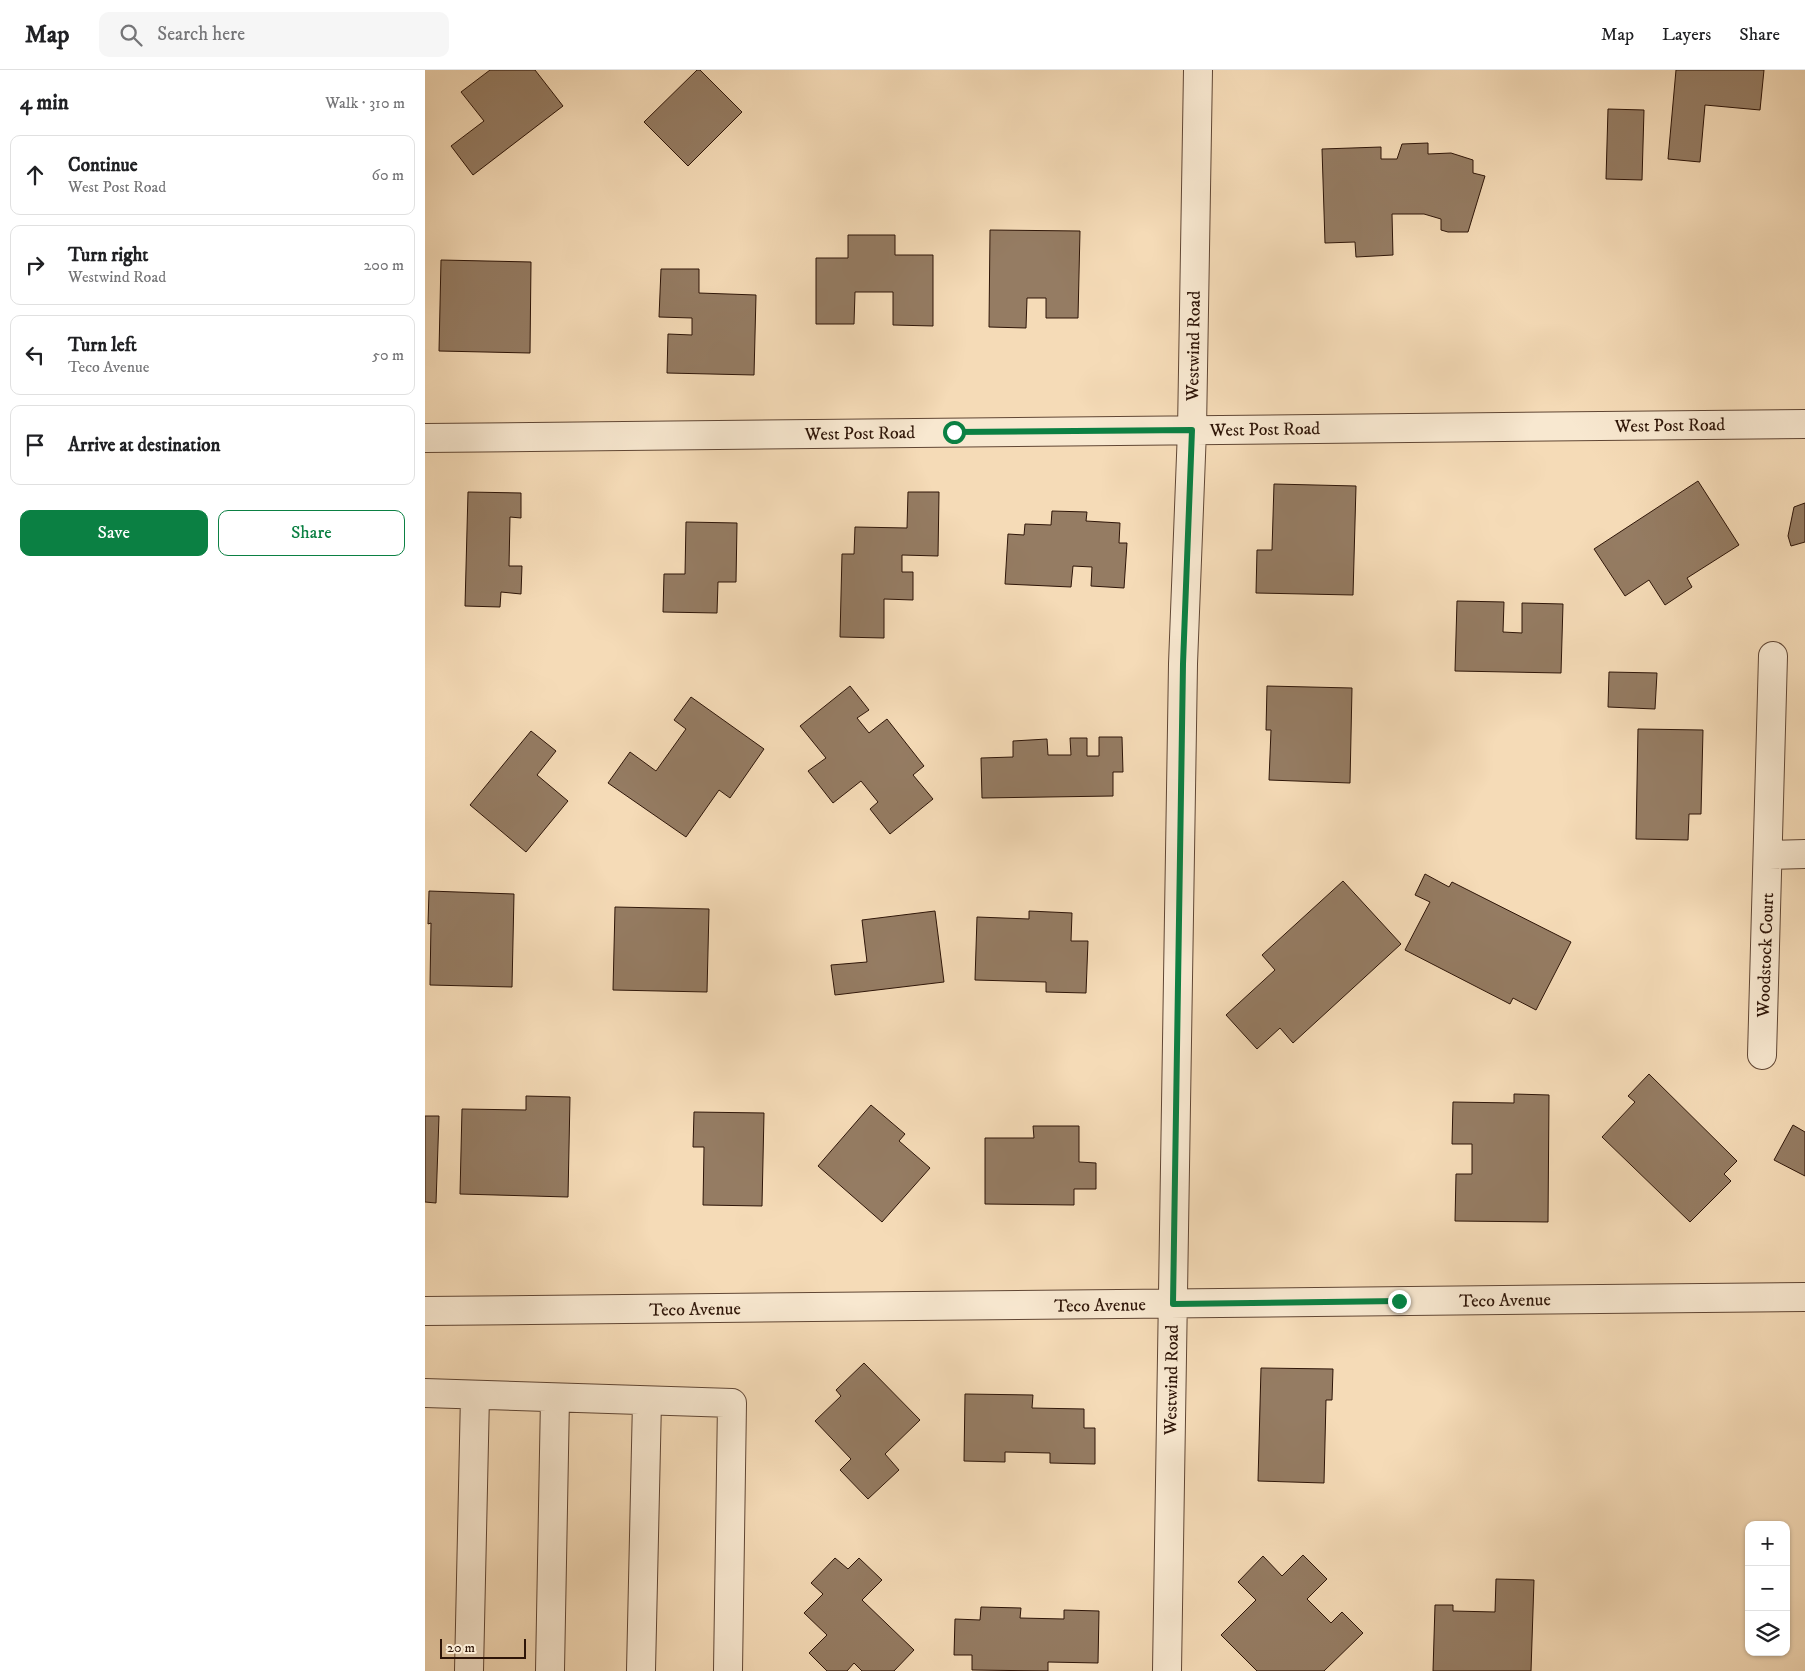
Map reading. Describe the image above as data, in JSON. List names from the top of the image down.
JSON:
{
  "streets": {
    "street": [
      "Westwind Road",
      "West Post Road",
      "Woodstock Court",
      "Teco Avenue"
    ]
  },
  "crossings": [
    ["Westwind Road", "West Post Road"],
    ["Westwind Road", "Teco Avenue"]
  ],
  "scale_bar": "20 m",
  "page": {
    "header": "Map",
    "search": "Search here",
    "nav": ["Map", "Layers", "Share"],
    "heading": ["4 min", "Walk · 310 m"],
    "list": [
      ["Continue", "West Post Road", "60 m"],
      ["Turn right", "Westwind Road", "200 m"],
      ["Turn left", "Teco Avenue", "50 m"],
      "Arrive at destination"
    ],
    "buttons": ["Save", "Share"],
    "map_buttons": ["+", "−"],
    "scale": "20 m"
  }
}
